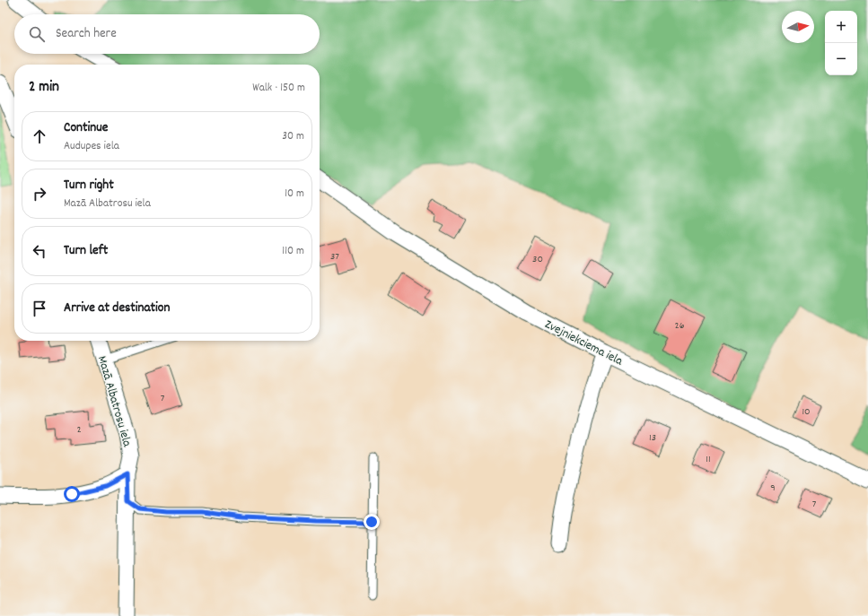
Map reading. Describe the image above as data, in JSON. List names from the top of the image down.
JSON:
{
  "streets": {
    "street": ["Zvejniekciema iela", "Mazā Albatrosu iela"]
  },
  "house_numbers": [
    "37",
    "30",
    "26",
    "7",
    "10",
    "2",
    "13",
    "11",
    "9",
    "7"
  ],
  "north": "right",
  "page": {
    "map_buttons": ["+", "−"],
    "search": "Search here",
    "heading": ["2 min", "Walk · 150 m"],
    "list": [
      ["Continue", "Audupes iela", "30 m"],
      ["Turn right", "Mazā Albatrosu iela", "10 m"],
      ["Turn left", "110 m"],
      "Arrive at destination"
    ]
  }
}
